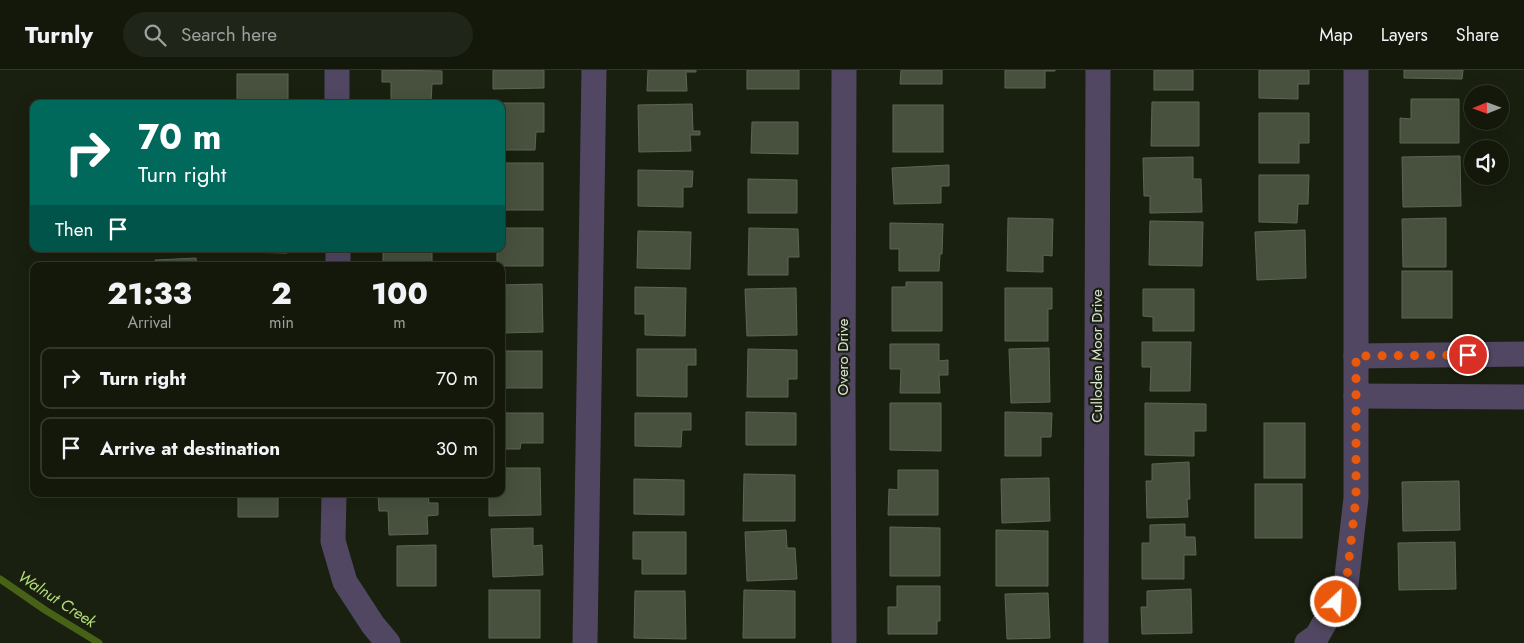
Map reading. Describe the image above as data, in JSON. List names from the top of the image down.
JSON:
{
  "streets": {
    "street": ["Culloden Moor Drive", "Overo Drive"]
  },
  "water": ["Walnut Creek"],
  "north": "left",
  "page": {
    "header": "Turnly",
    "search": "Search here",
    "nav": ["Map", "Layers", "Share"],
    "turn": ["70 m", "Turn right"],
    "then": "Then",
    "eta": [
      "21:33",
      "Arrival",
      "2",
      "min",
      "100",
      "m"
    ],
    "list": [
      {
        "name": "Turn right",
        "value": "70 m"
      },
      {
        "name": "Arrive at destination",
        "value": "30 m"
      }
    ]
  }
}
